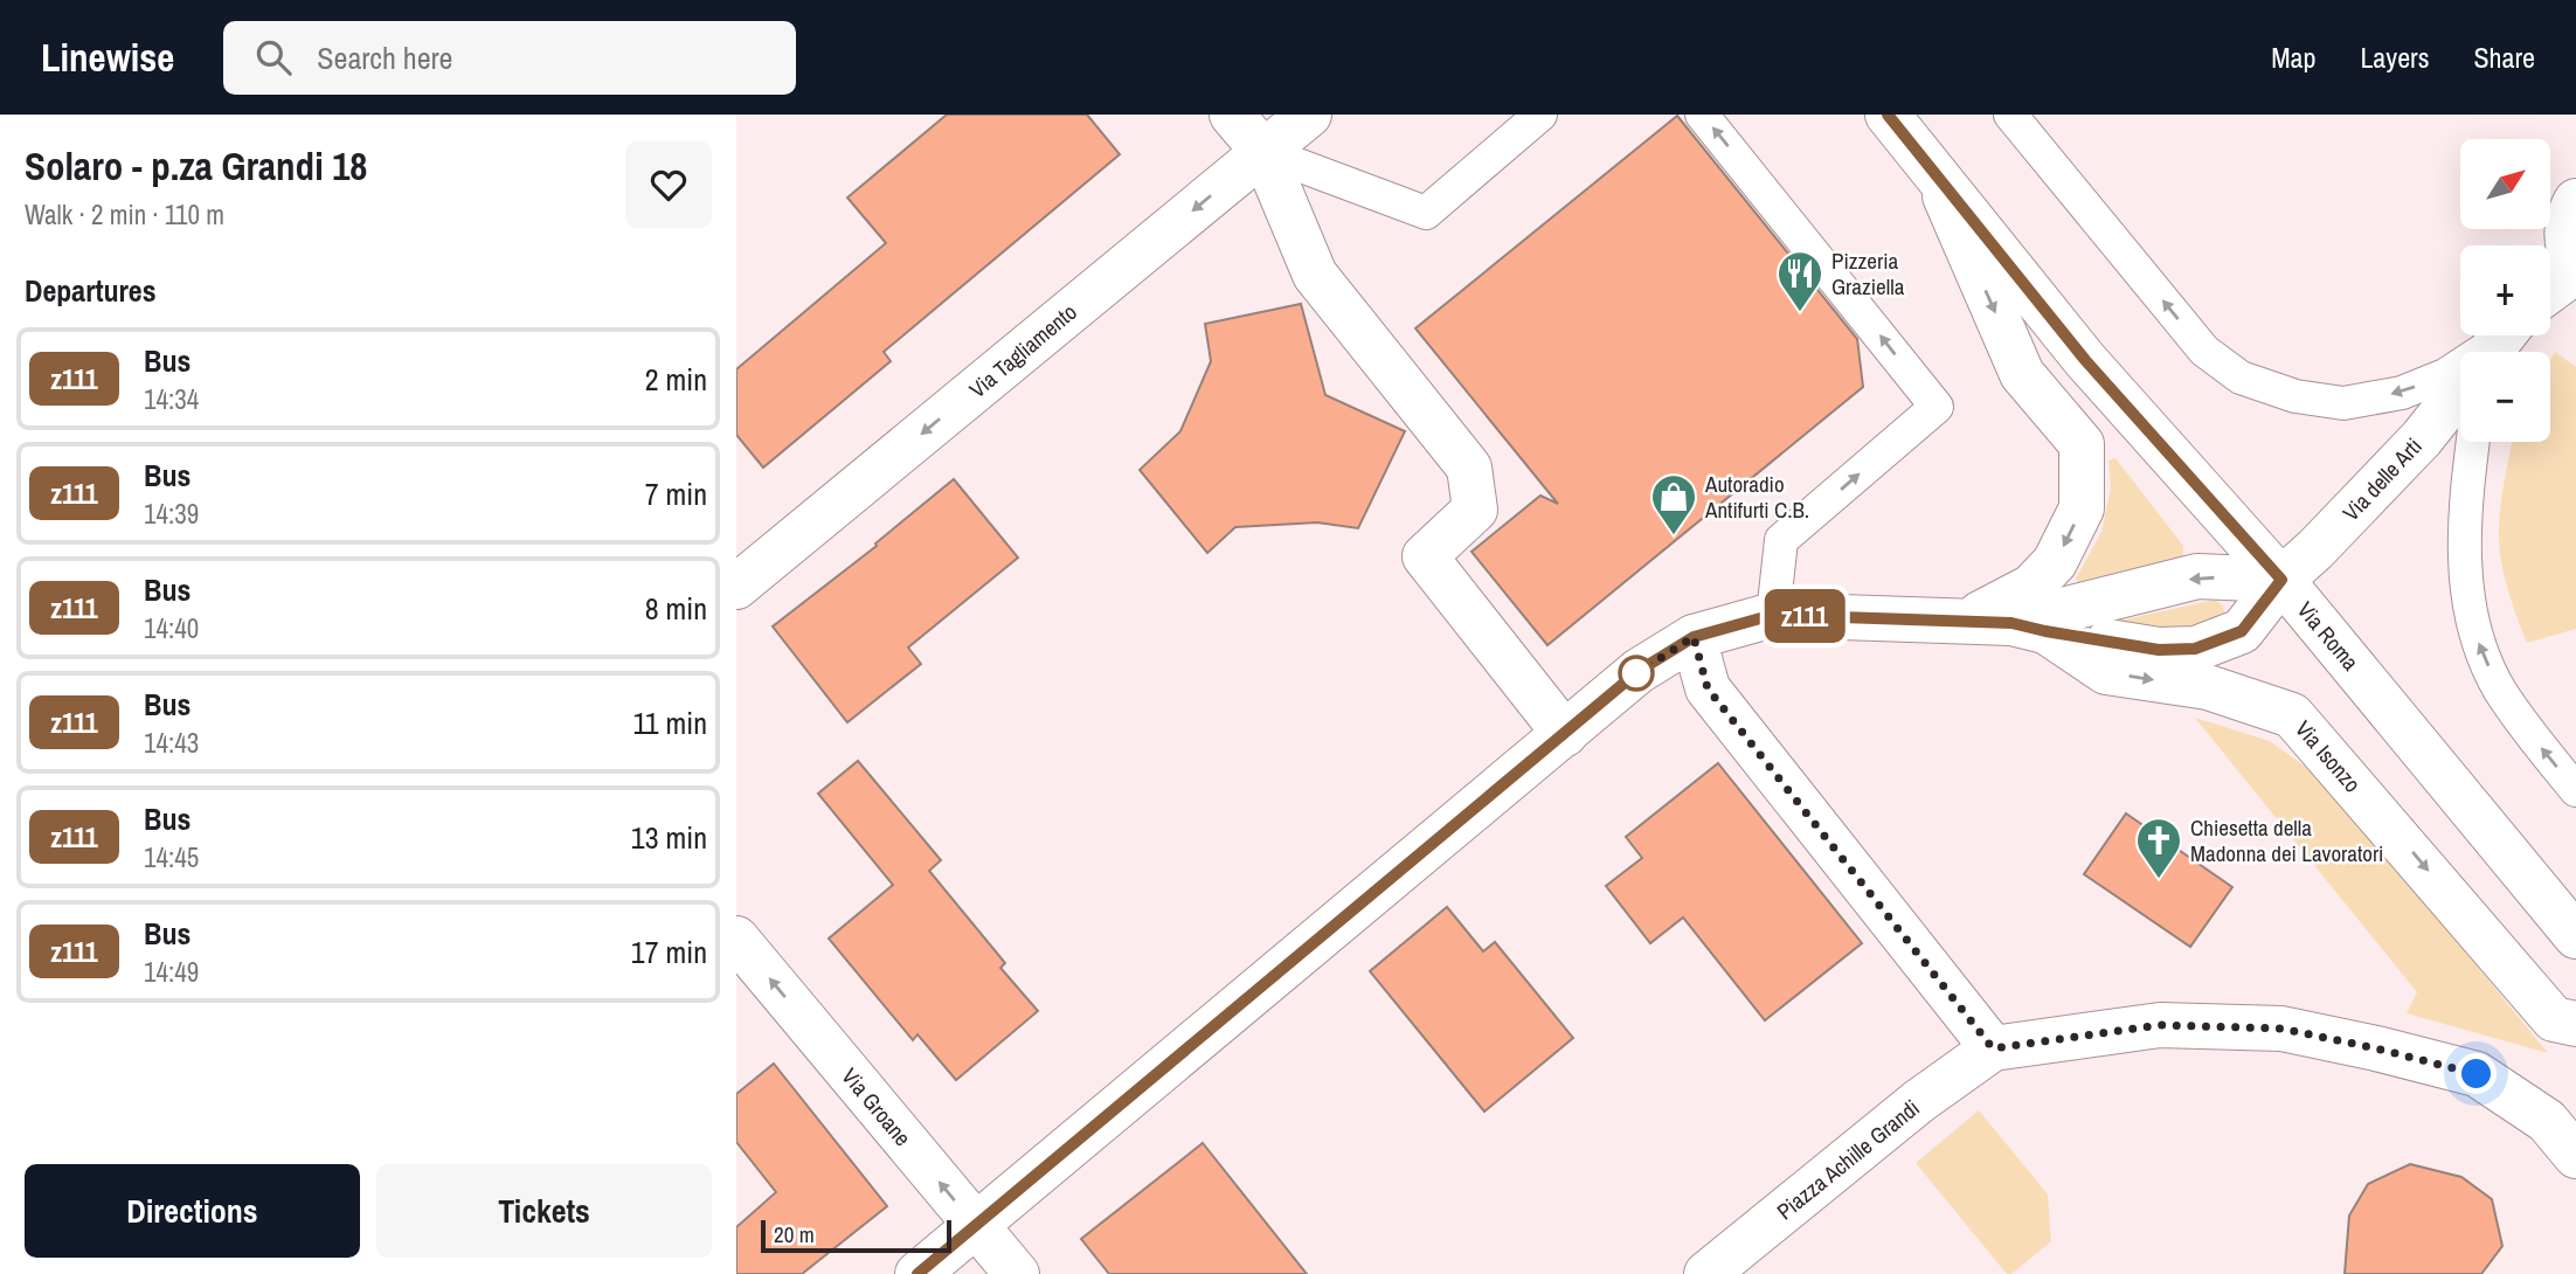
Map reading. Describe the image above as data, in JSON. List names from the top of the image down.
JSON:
{
  "streets": {
    "street": [
      "Via Tagliamento",
      "Via delle Arti",
      "Via Roma",
      "Via Isonzo",
      "Via Groane",
      "Piazza Achille Grandi"
    ]
  },
  "crossings": [
    ["Via delle Arti", "Via Roma"]
  ],
  "one_way": ["Via Tagliamento", "Via Isonzo", "Via Groane"],
  "places": {
    "restaurant": ["Pizzeria Graziella"],
    "shop": ["Autoradio Antifurti C.B."],
    "church": ["Chiesetta della Madonna dei Lavoratori"]
  },
  "lines": ["bus line z111"],
  "scale_bar": "20 m",
  "north": "top right",
  "page": {
    "header": "Linewise",
    "search": "Search here",
    "nav": ["Map", "Layers", "Share"],
    "heading": [
      ["Solaro - p.za Grandi 18", "Walk · 2 min · 110 m"],
      "Departures"
    ],
    "on_map": "z111",
    "map_buttons": ["+", "−"],
    "list": [
      {
        "mark": "z111",
        "name": "Bus",
        "note": "14:34",
        "value": "2 min"
      },
      {
        "mark": "z111",
        "name": "Bus",
        "note": "14:39",
        "value": "7 min"
      },
      {
        "mark": "z111",
        "name": "Bus",
        "note": "14:40",
        "value": "8 min"
      },
      {
        "mark": "z111",
        "name": "Bus",
        "note": "14:43",
        "value": "11 min"
      },
      {
        "mark": "z111",
        "name": "Bus",
        "note": "14:45",
        "value": "13 min"
      },
      {
        "mark": "z111",
        "name": "Bus",
        "note": "14:49",
        "value": "17 min"
      }
    ],
    "buttons": ["Directions", "Tickets"],
    "scale": "20 m"
  }
}
